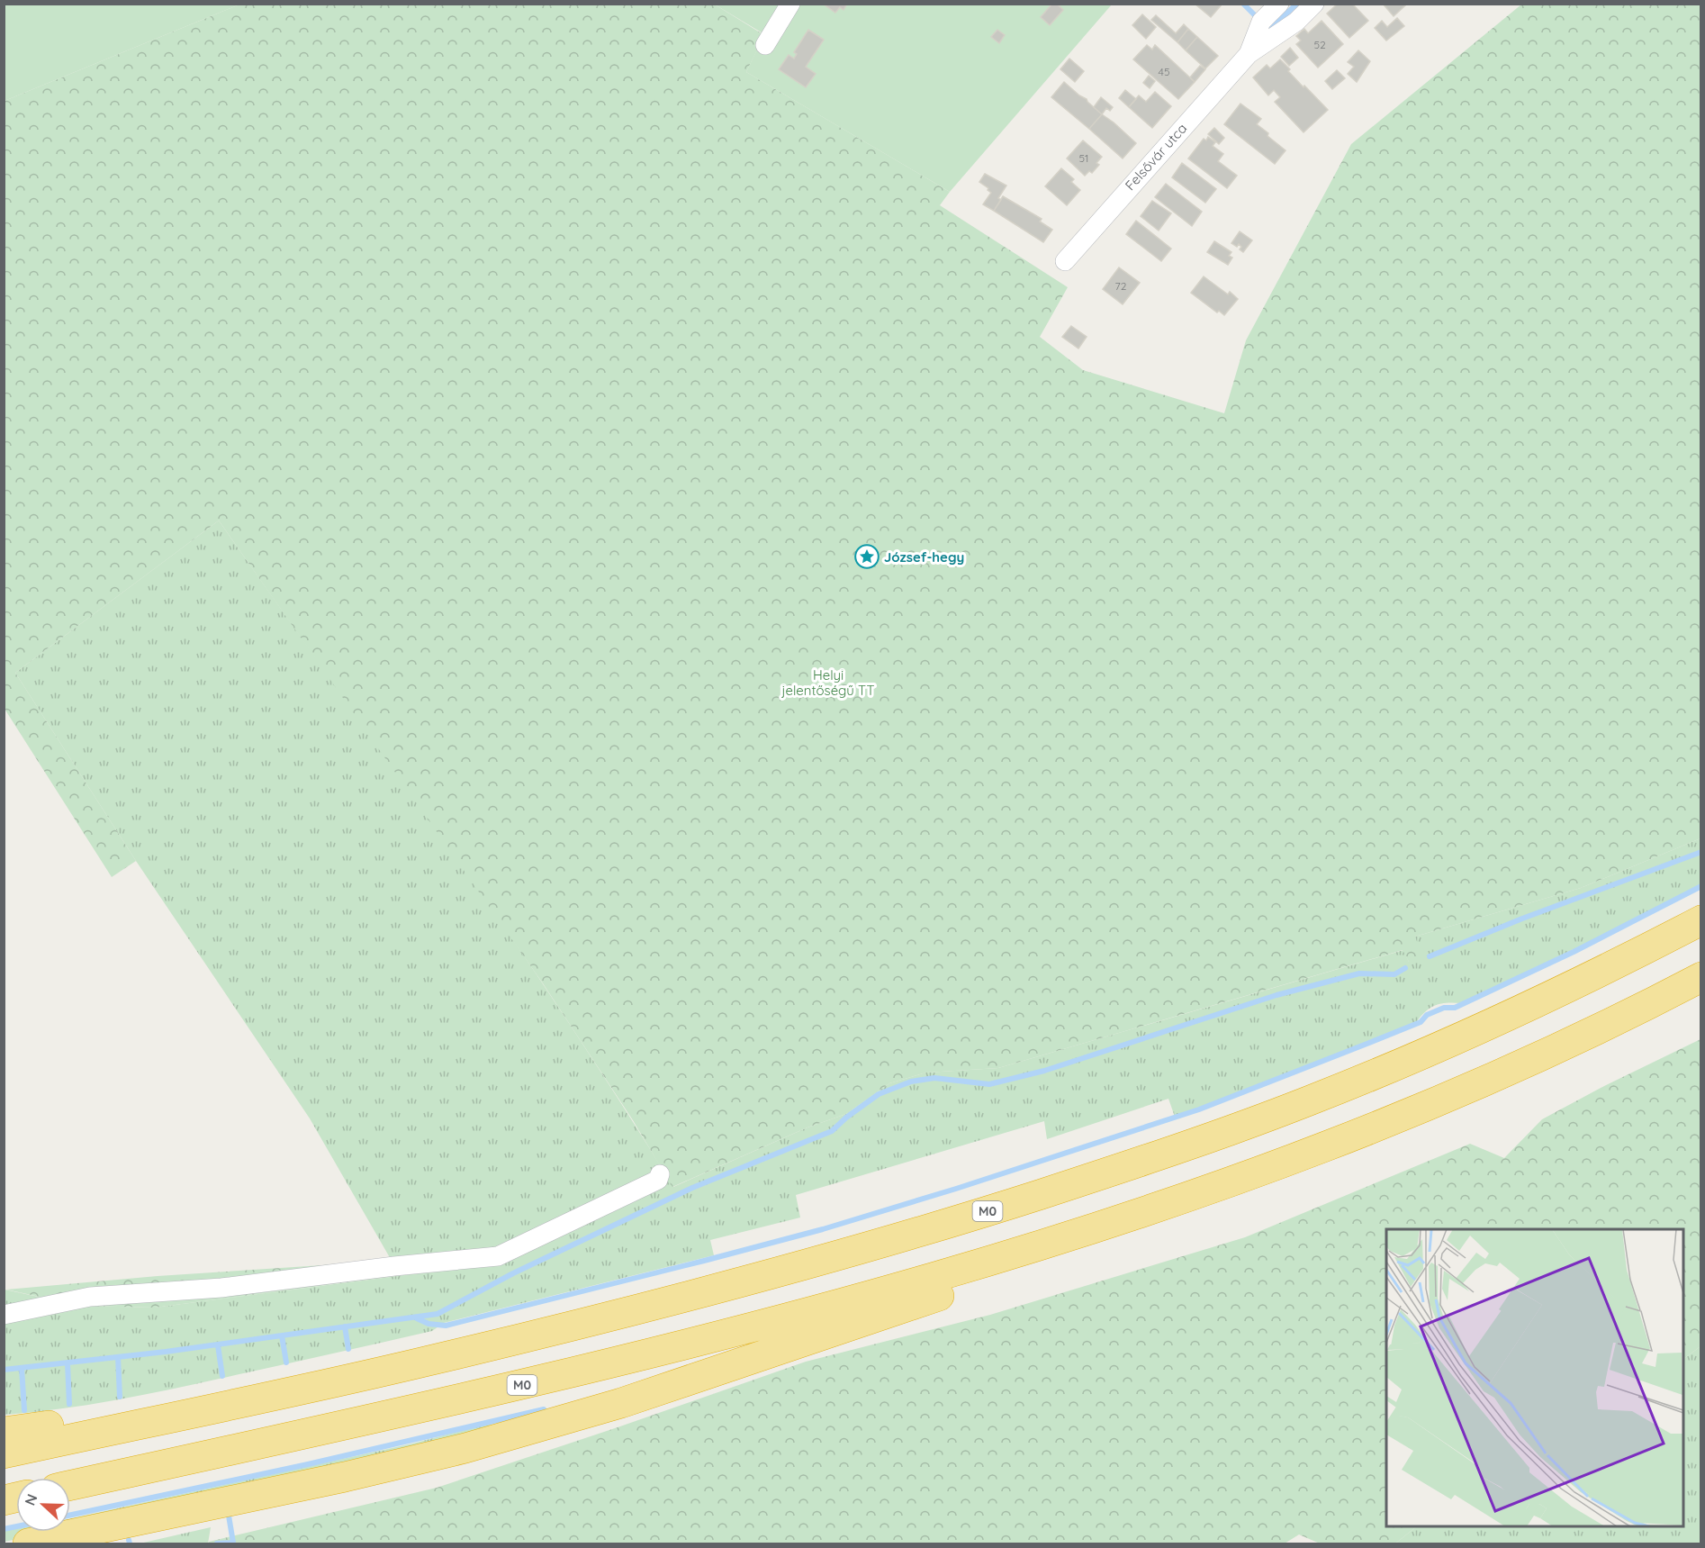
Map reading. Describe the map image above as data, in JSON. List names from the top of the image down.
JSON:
{
  "streets": {
    "highway": ["M0"],
    "street": ["Felsővár utca"]
  },
  "parks": ["Helyi jelentőségű TT"],
  "places": {
    "place": ["József-hegy"]
  },
  "house_numbers": [
    "52",
    "45",
    "51",
    "72"
  ],
  "north": "left"
}
